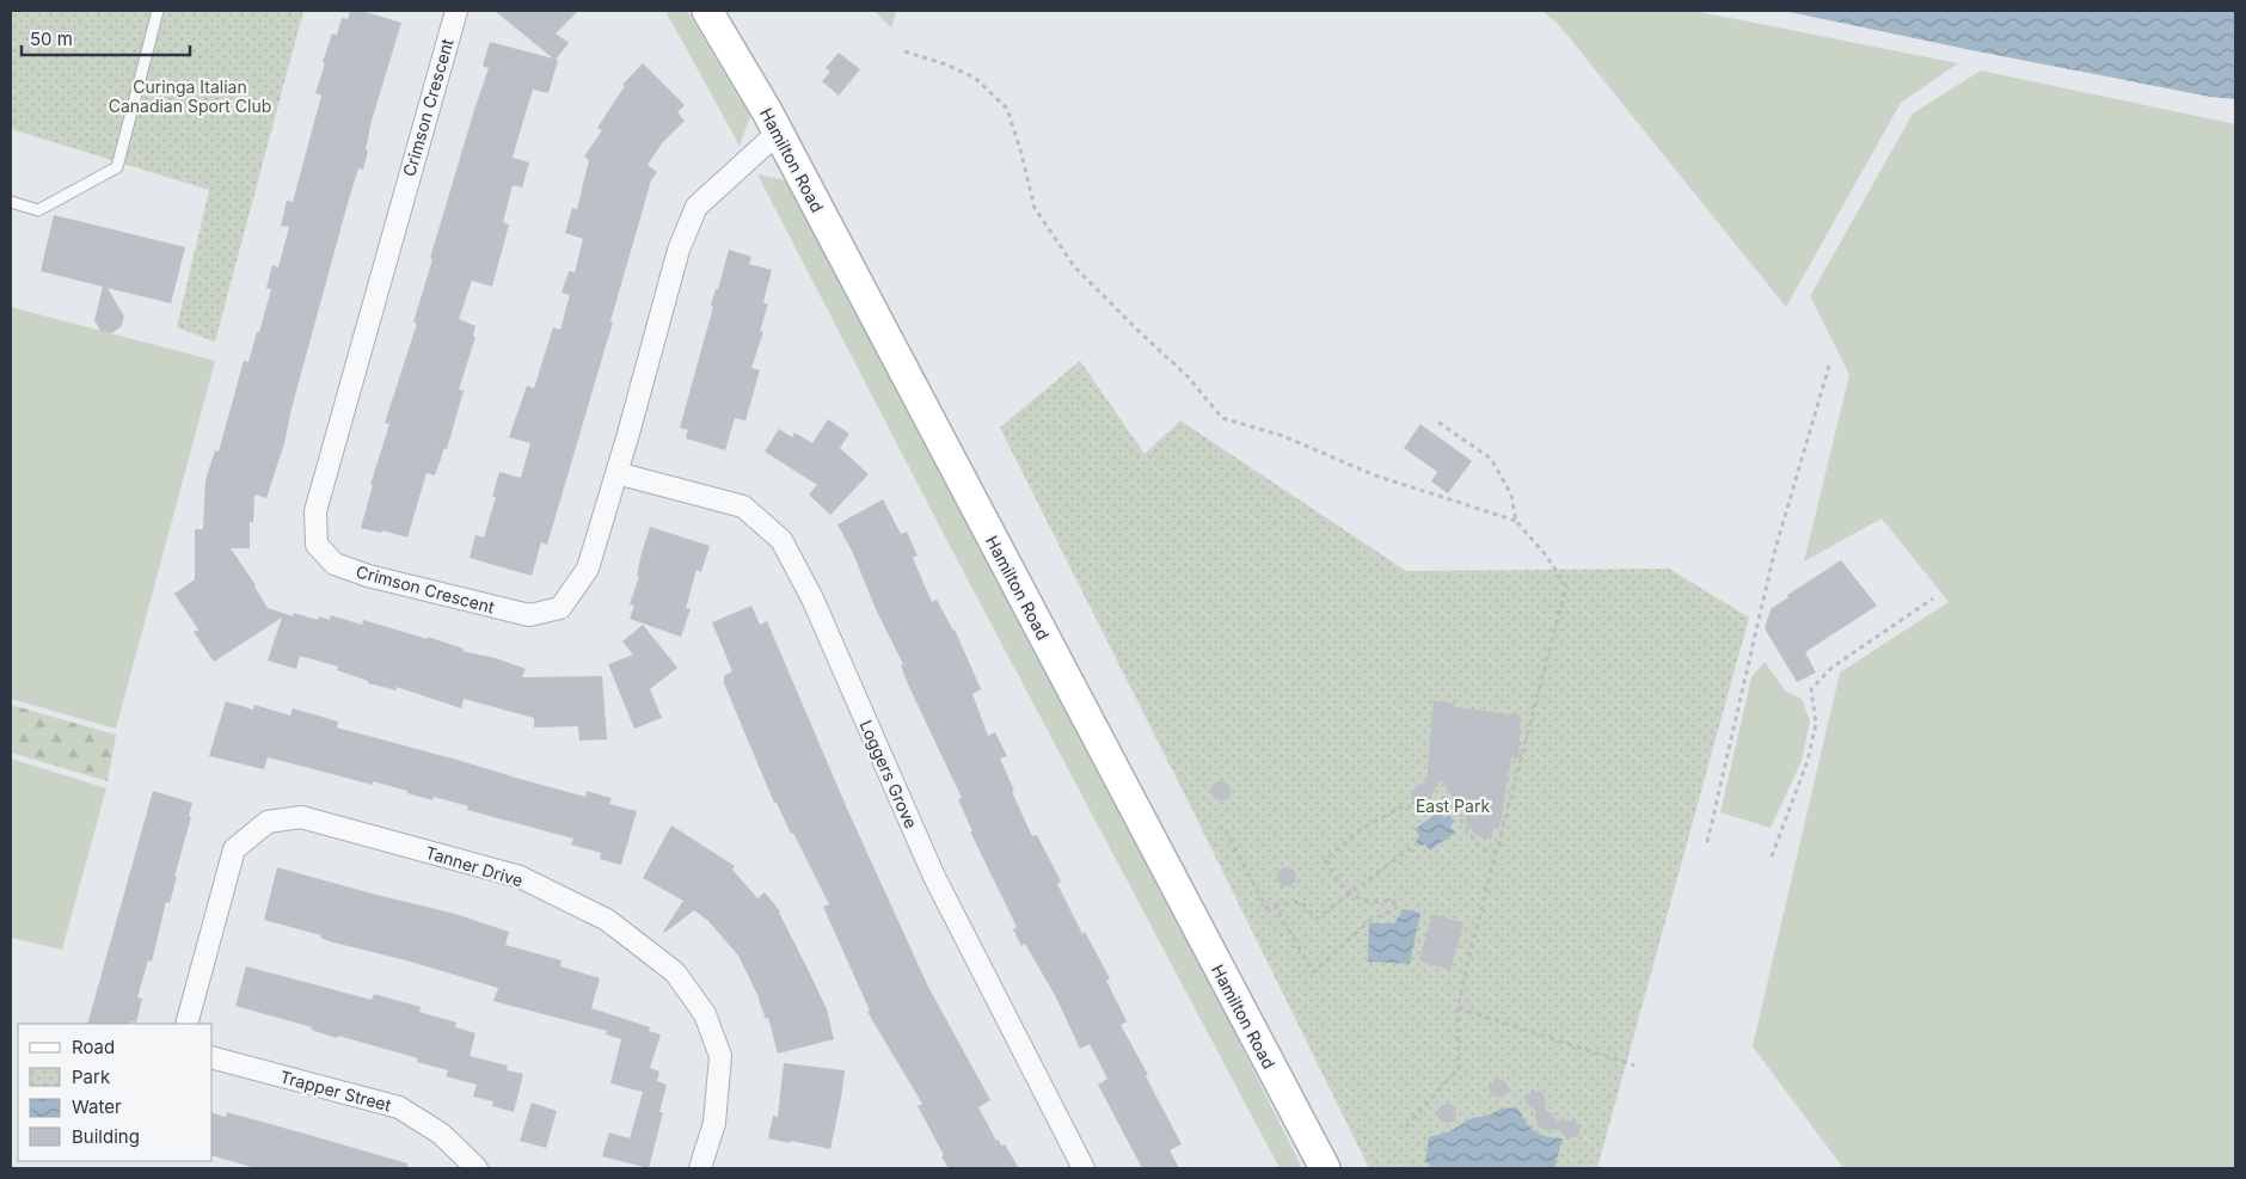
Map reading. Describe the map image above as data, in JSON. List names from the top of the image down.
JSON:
{
  "streets": {
    "main road": ["Hamilton Road"],
    "street": [
      "Crimson Crescent",
      "Loggers Grove",
      "Tanner Drive",
      "Trapper Street"
    ]
  },
  "crossings": [
    ["Crimson Crescent", "Hamilton Road"],
    ["Crimson Crescent", "Loggers Grove"]
  ],
  "parks": ["Curinga Italian Canadian Sport Club", "East Park"],
  "legend": [
    "Road",
    "Park",
    "Water",
    "Building"
  ],
  "scale_bar": "50 m"
}
